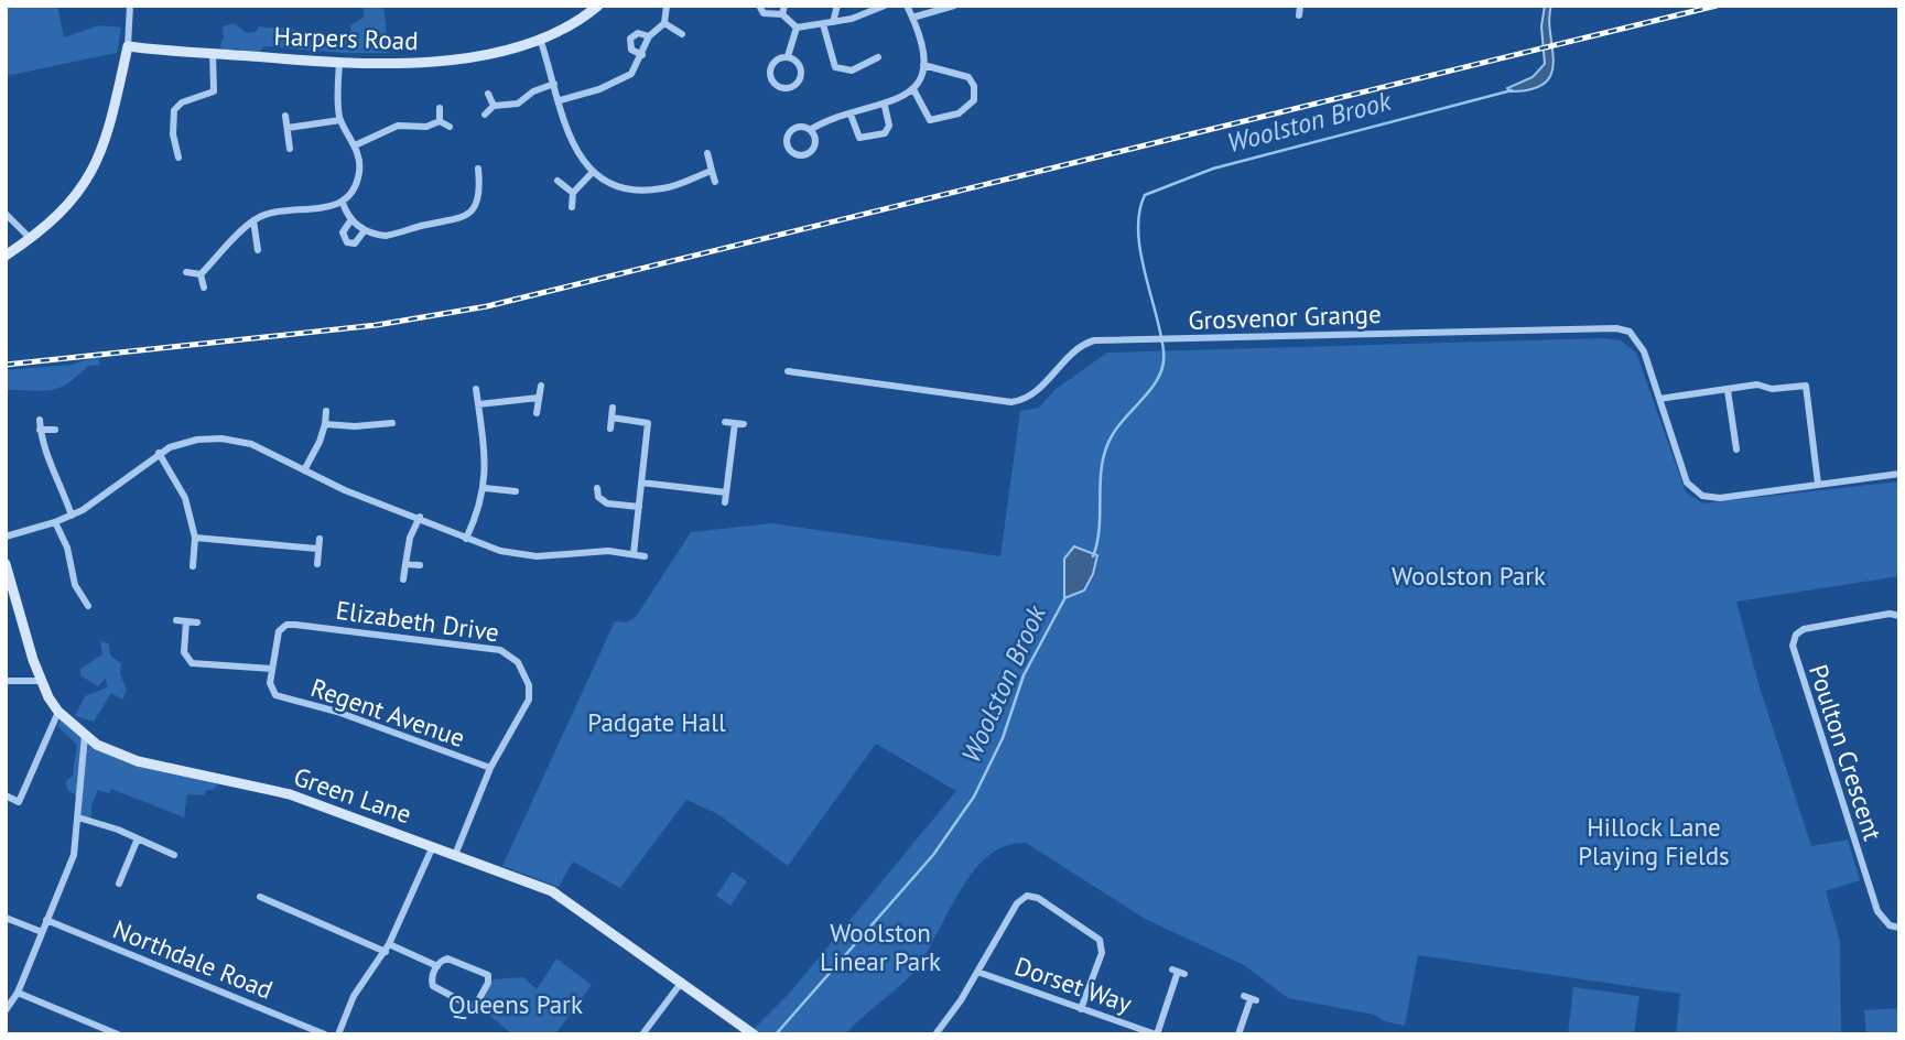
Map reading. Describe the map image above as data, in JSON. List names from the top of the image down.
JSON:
{
  "streets": {
    "street": [
      "Harpers Road",
      "Grosvenor Grange",
      "Elizabeth Drive",
      "Regent Avenue",
      "Poulton Crescent",
      "Green Lane",
      "Northdale Road",
      "Dorset Way"
    ]
  },
  "crossings": [
    ["Elizabeth Drive", "Regent Avenue"],
    ["Elizabeth Drive", "Green Lane"]
  ],
  "water": ["Woolston Brook"],
  "parks": [
    "Woolston Park",
    "Padgate Hall",
    "Hillock Lane Playing Fields",
    "Woolston Linear Park",
    "Queens Park"
  ]
}
